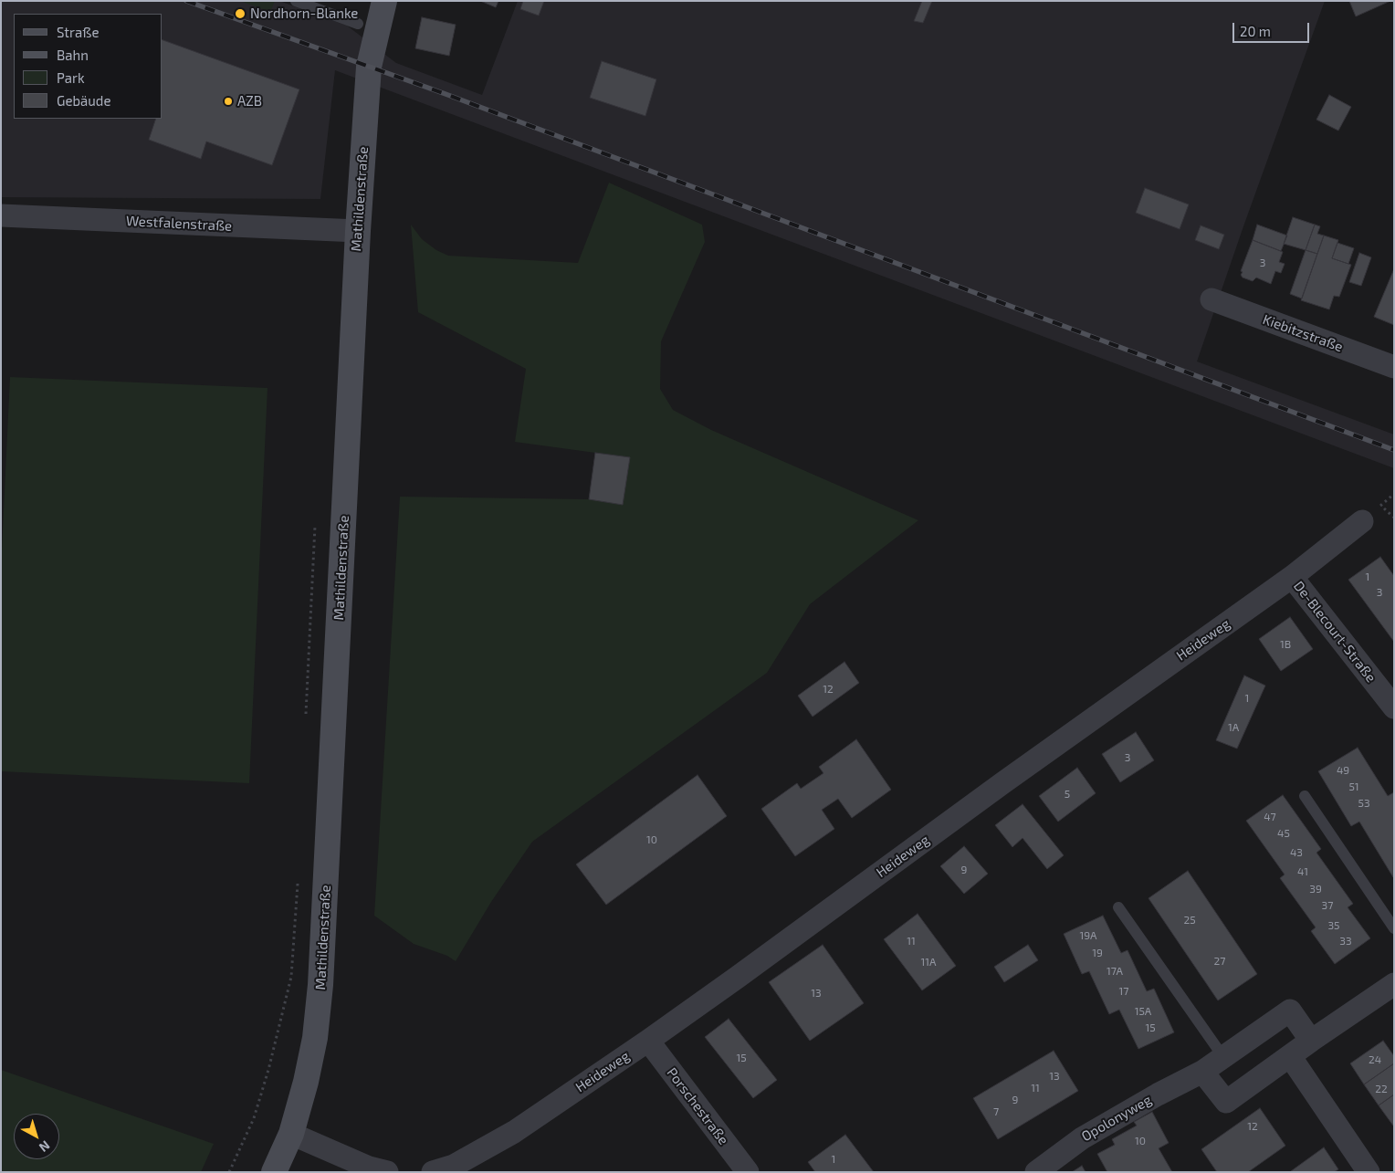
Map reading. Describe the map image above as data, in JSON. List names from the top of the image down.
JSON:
{
  "streets": {
    "street": [
      "Mathildenstraße",
      "Westfalenstraße",
      "Kiebitzstraße",
      "De-Blecourt-Straße",
      "Heideweg",
      "Porschestraße",
      "Opolonyweg"
    ]
  },
  "crossings": [
    ["Mathildenstraße", "Westfalenstraße"],
    ["De-Blecourt-Straße", "Heideweg"],
    ["Heideweg", "Porschestraße"]
  ],
  "places": ["Nordhorn-Blanke", "AZB"],
  "house_numbers": [
    "3",
    "1",
    "3",
    "1B",
    "12",
    "1",
    "1A",
    "3",
    "49",
    "51",
    "5",
    "53",
    "47",
    "45",
    "10",
    "43",
    "9",
    "41",
    "39",
    "37",
    "25",
    "35",
    "19A",
    "11",
    "33",
    "19",
    "27",
    "11A",
    "17A",
    "17",
    "13",
    "15A",
    "15",
    "15",
    "24",
    "13",
    "11",
    "22",
    "9",
    "7",
    "12",
    "10",
    "1"
  ],
  "legend": [
    "Straße",
    "Bahn",
    "Park",
    "Gebäude"
  ],
  "scale_bar": "20 m",
  "north": "bottom right"
}
